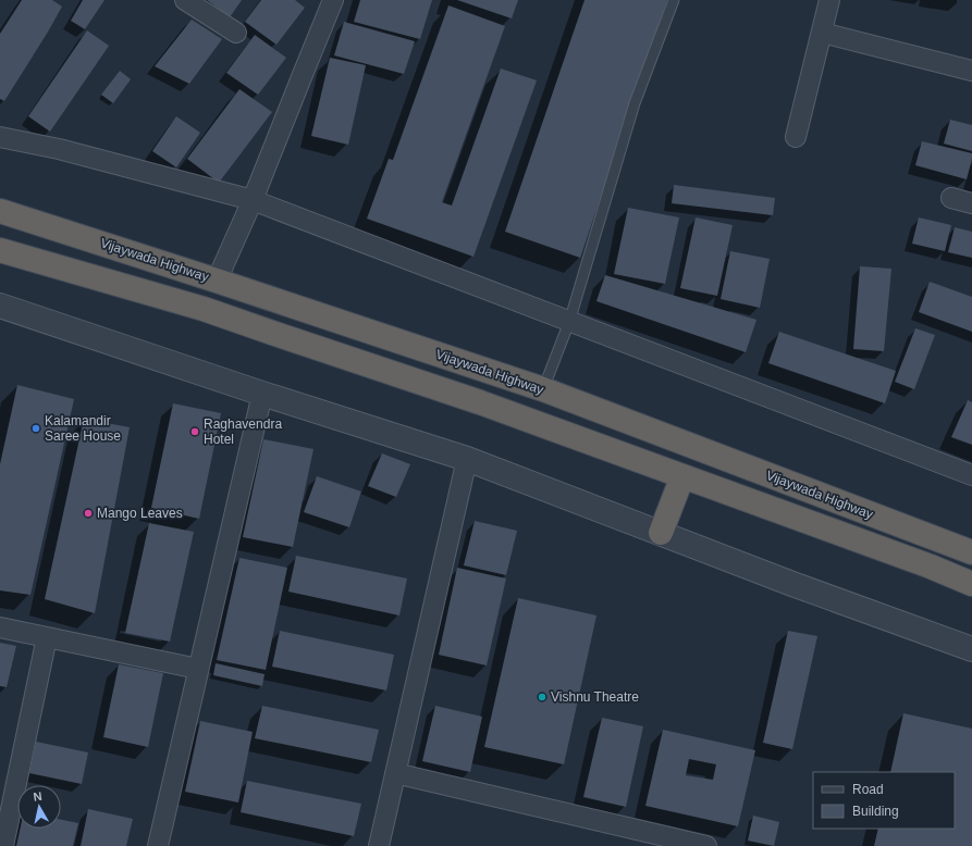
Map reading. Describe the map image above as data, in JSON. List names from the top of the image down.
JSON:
{
  "streets": {
    "highway": ["Vijaywada Highway"]
  },
  "places": [
    "Kalamandir Saree House",
    "Raghavendra Hotel",
    "Mango Leaves",
    "Vishnu Theatre"
  ],
  "legend": ["Road", "Building"],
  "north": "top"
}
